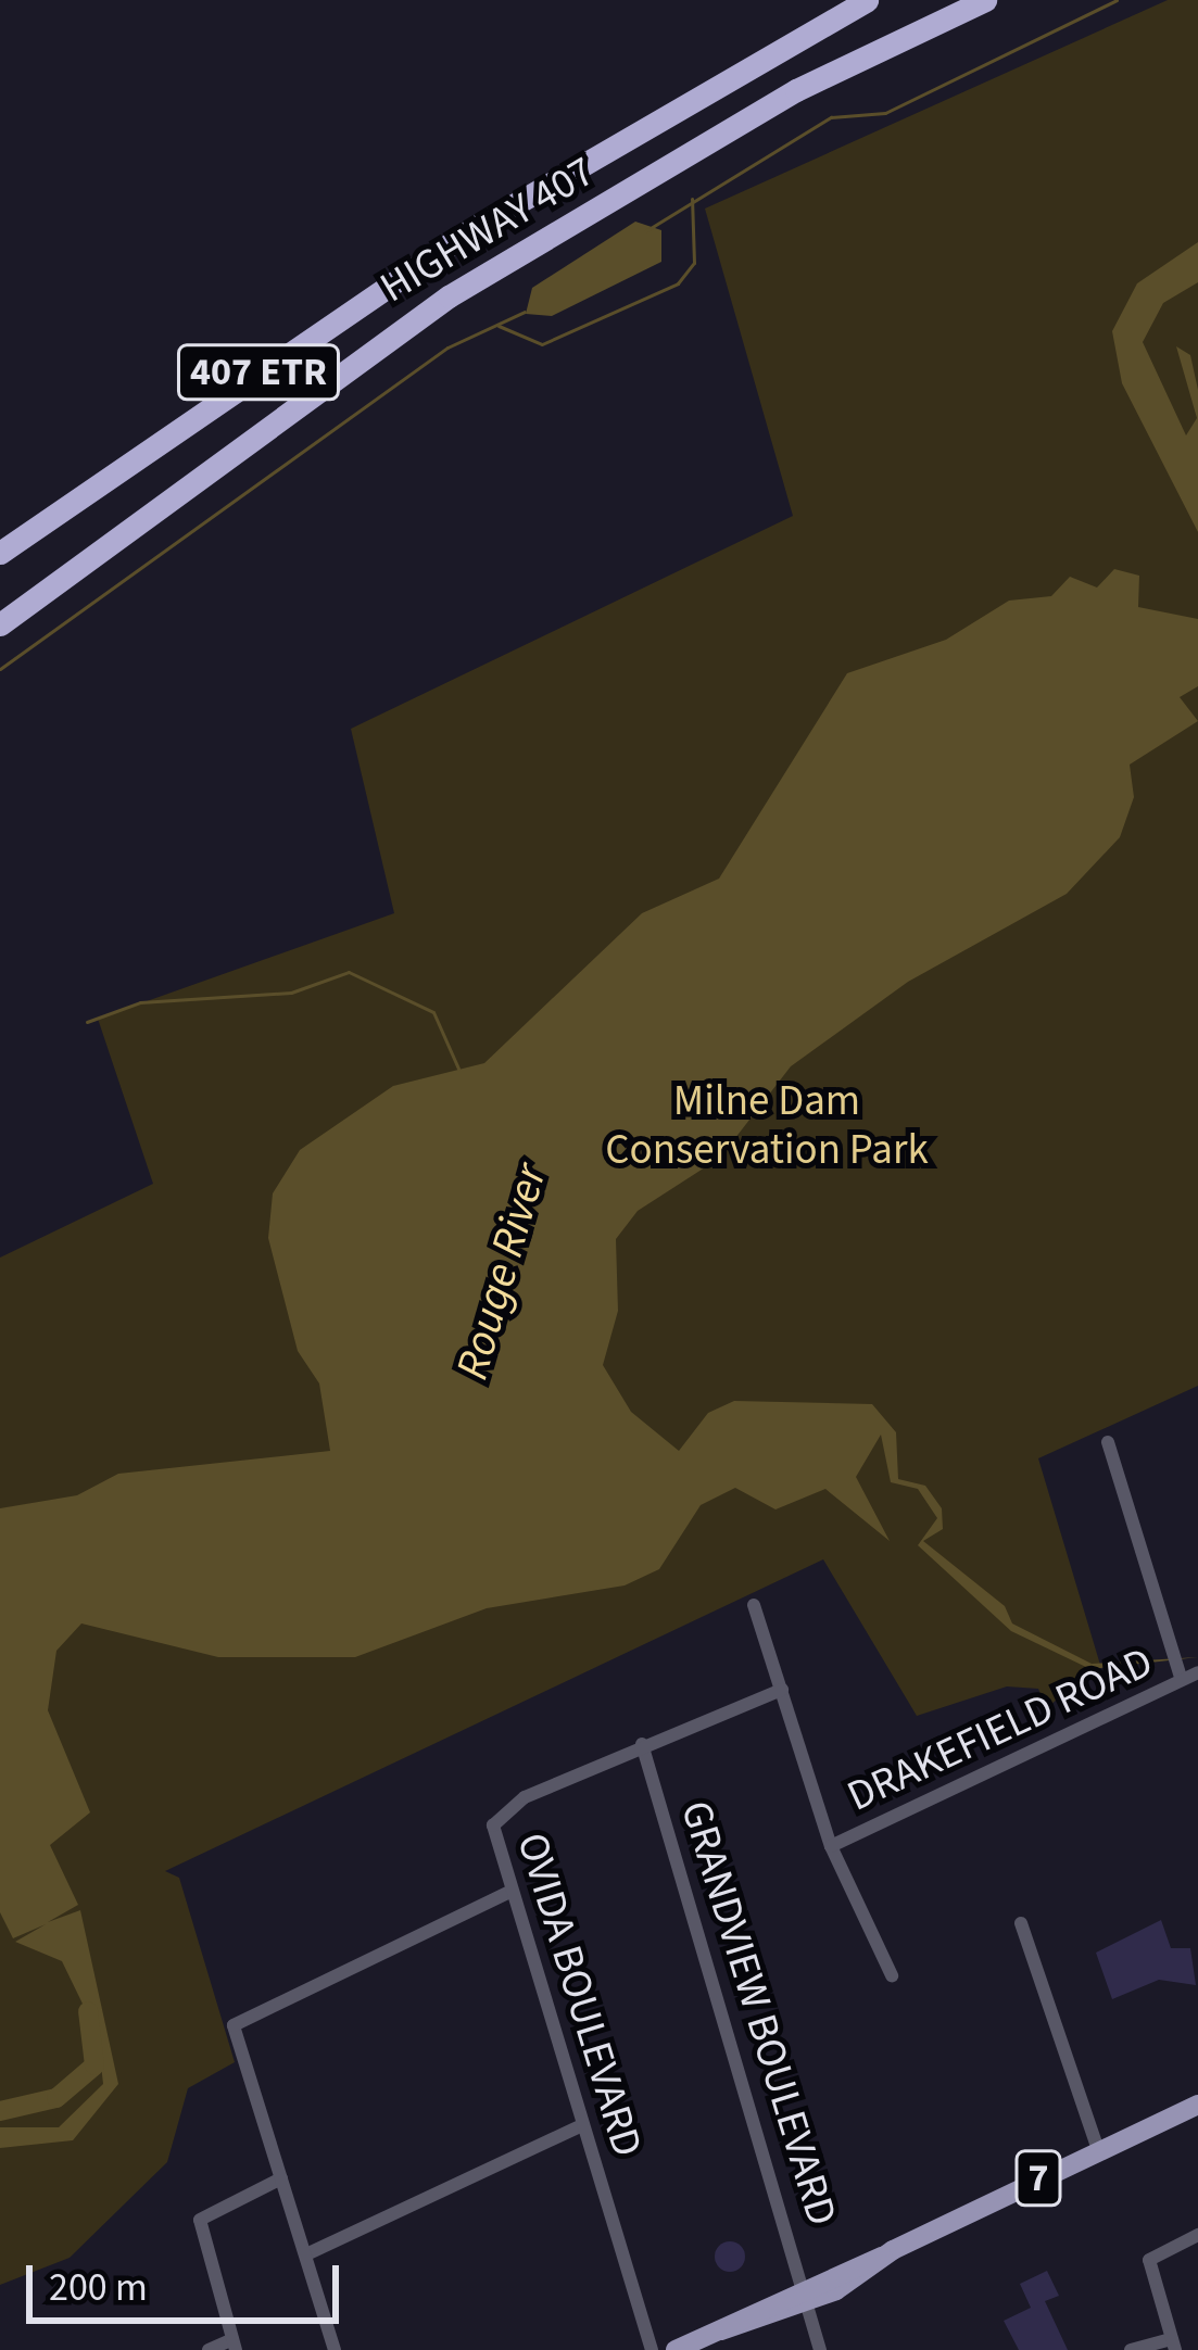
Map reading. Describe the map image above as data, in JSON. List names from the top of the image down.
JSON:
{
  "streets": {
    "highway": ["HIGHWAY 407", "407 ETR"],
    "main road": ["7"],
    "street": ["DRAKEFIELD ROAD", "OVIDA BOULEVARD", "GRANDVIEW BOULEVARD"]
  },
  "crossings": [
    ["OVIDA BOULEVARD", "GRANDVIEW BOULEVARD"],
    ["GRANDVIEW BOULEVARD", "7"]
  ],
  "water": ["Rouge River"],
  "parks": ["Milne Dam Conservation Park"],
  "scale_bar": "200 m"
}
